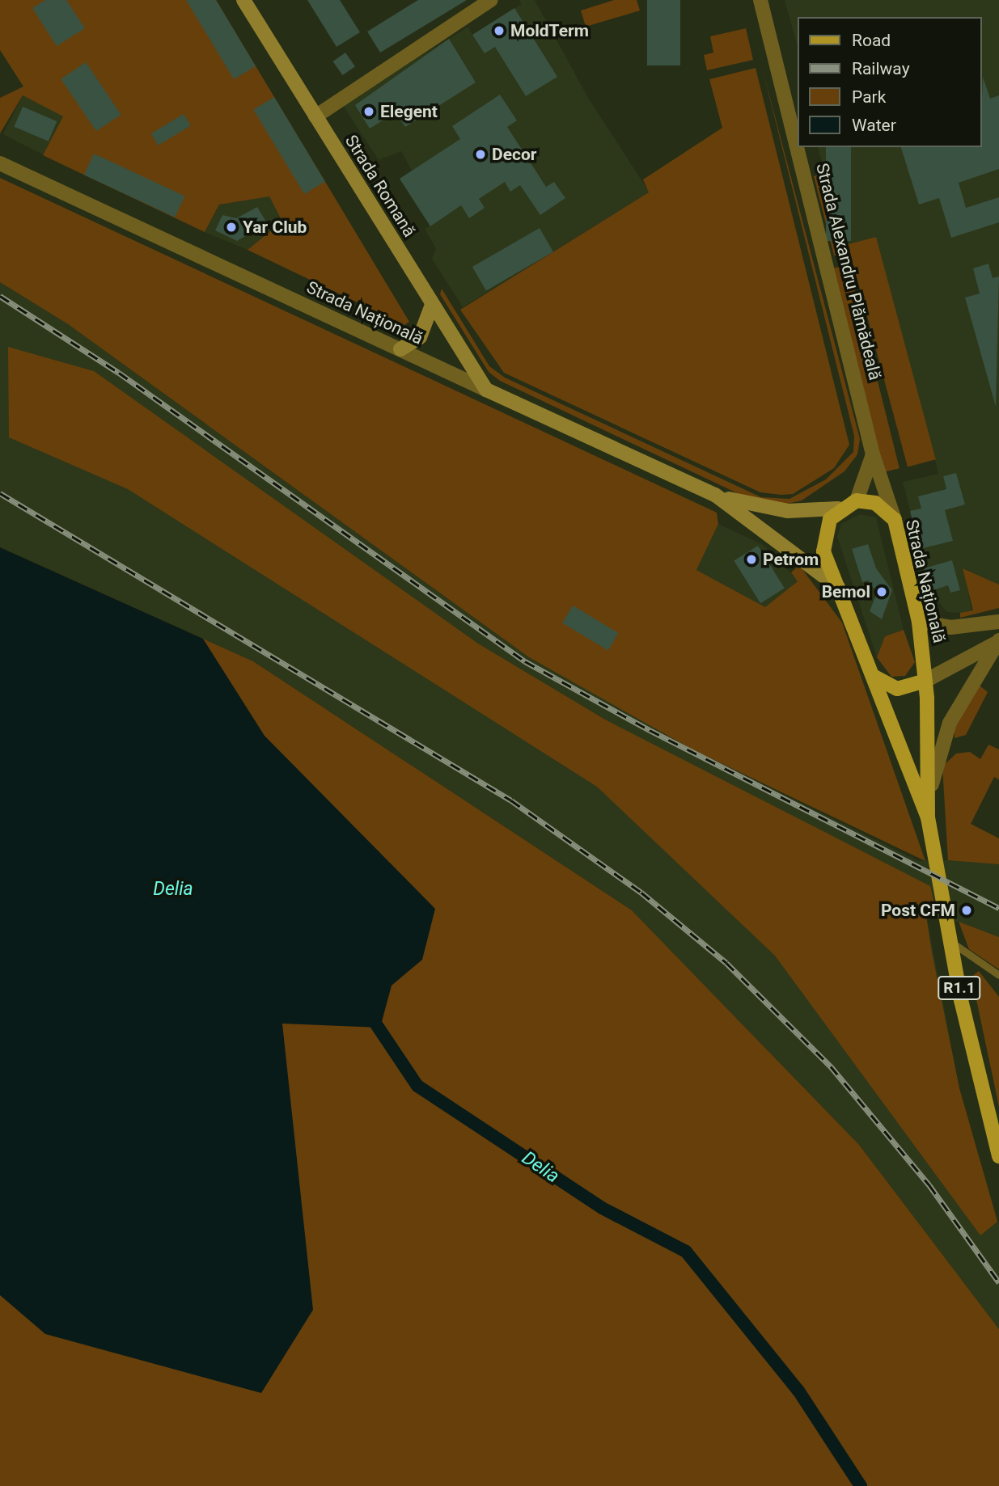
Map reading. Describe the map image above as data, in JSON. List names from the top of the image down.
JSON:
{
  "streets": {
    "main road": ["Strada Romană", "Strada Națională", "R1.1"],
    "street": ["Strada Alexandru Plămădeală"]
  },
  "crossings": [
    ["Strada Romană", "Strada Națională"],
    ["Strada Alexandru Plămădeală", "Strada Națională"]
  ],
  "water": ["Delia"],
  "places": [
    "MoldTerm",
    "Elegent",
    "Decor",
    "Yar Club",
    "Petrom",
    "Bemol",
    "Post CFM"
  ],
  "legend": [
    "Road",
    "Railway",
    "Park",
    "Water"
  ]
}
